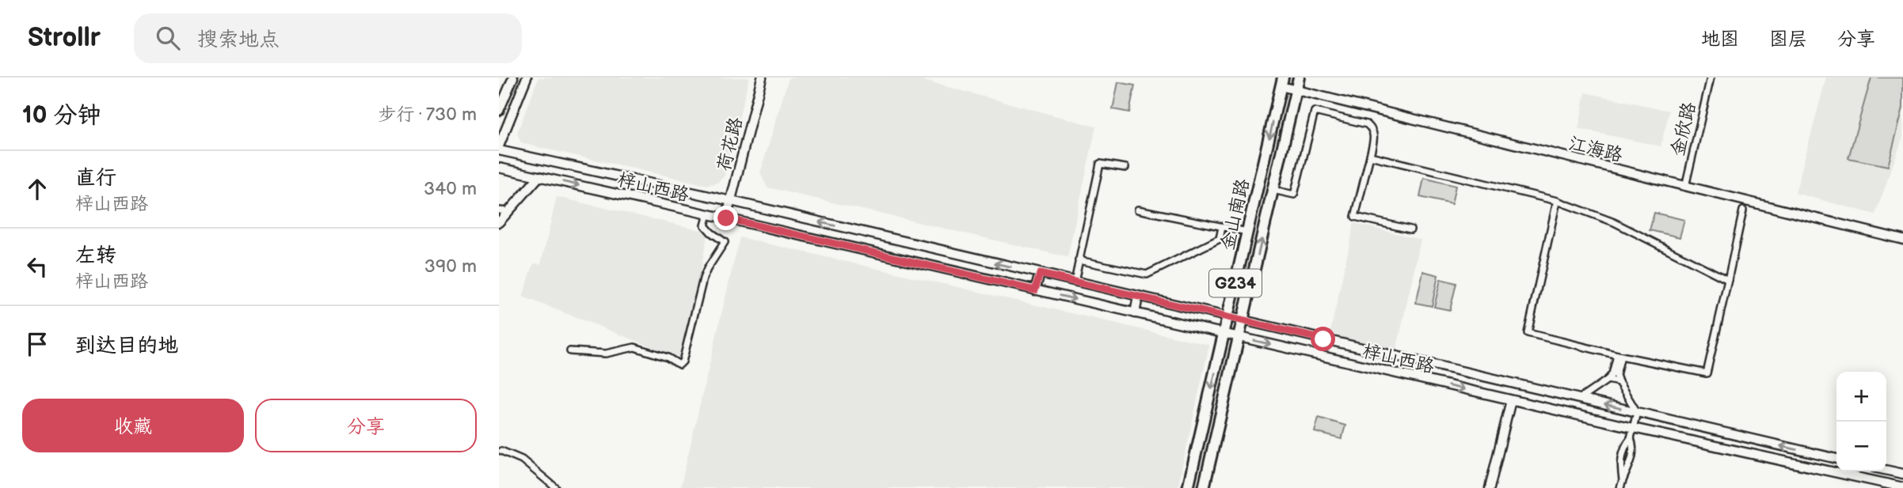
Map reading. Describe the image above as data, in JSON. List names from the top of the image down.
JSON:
{
  "streets": {
    "highway": ["金山南路", "G234"],
    "street": [
      "金欣路",
      "荷花路",
      "江海路",
      "梓山西路"
    ]
  },
  "crossings": [
    ["金欣路", "江海路"],
    ["荷花路", "梓山西路"],
    ["江海路", "金山南路"],
    ["梓山西路", "金山南路"]
  ],
  "page": {
    "header": "Strollr",
    "search": "搜索地点",
    "nav": ["地图", "图层", "分享"],
    "heading": ["10 分钟", "步行 · 730 m"],
    "list": [
      ["直行", "梓山西路", "340 m"],
      ["左转", "梓山西路", "390 m"],
      "到达目的地"
    ],
    "map_buttons": ["+", "−"],
    "buttons": ["收藏", "分享"]
  }
}
